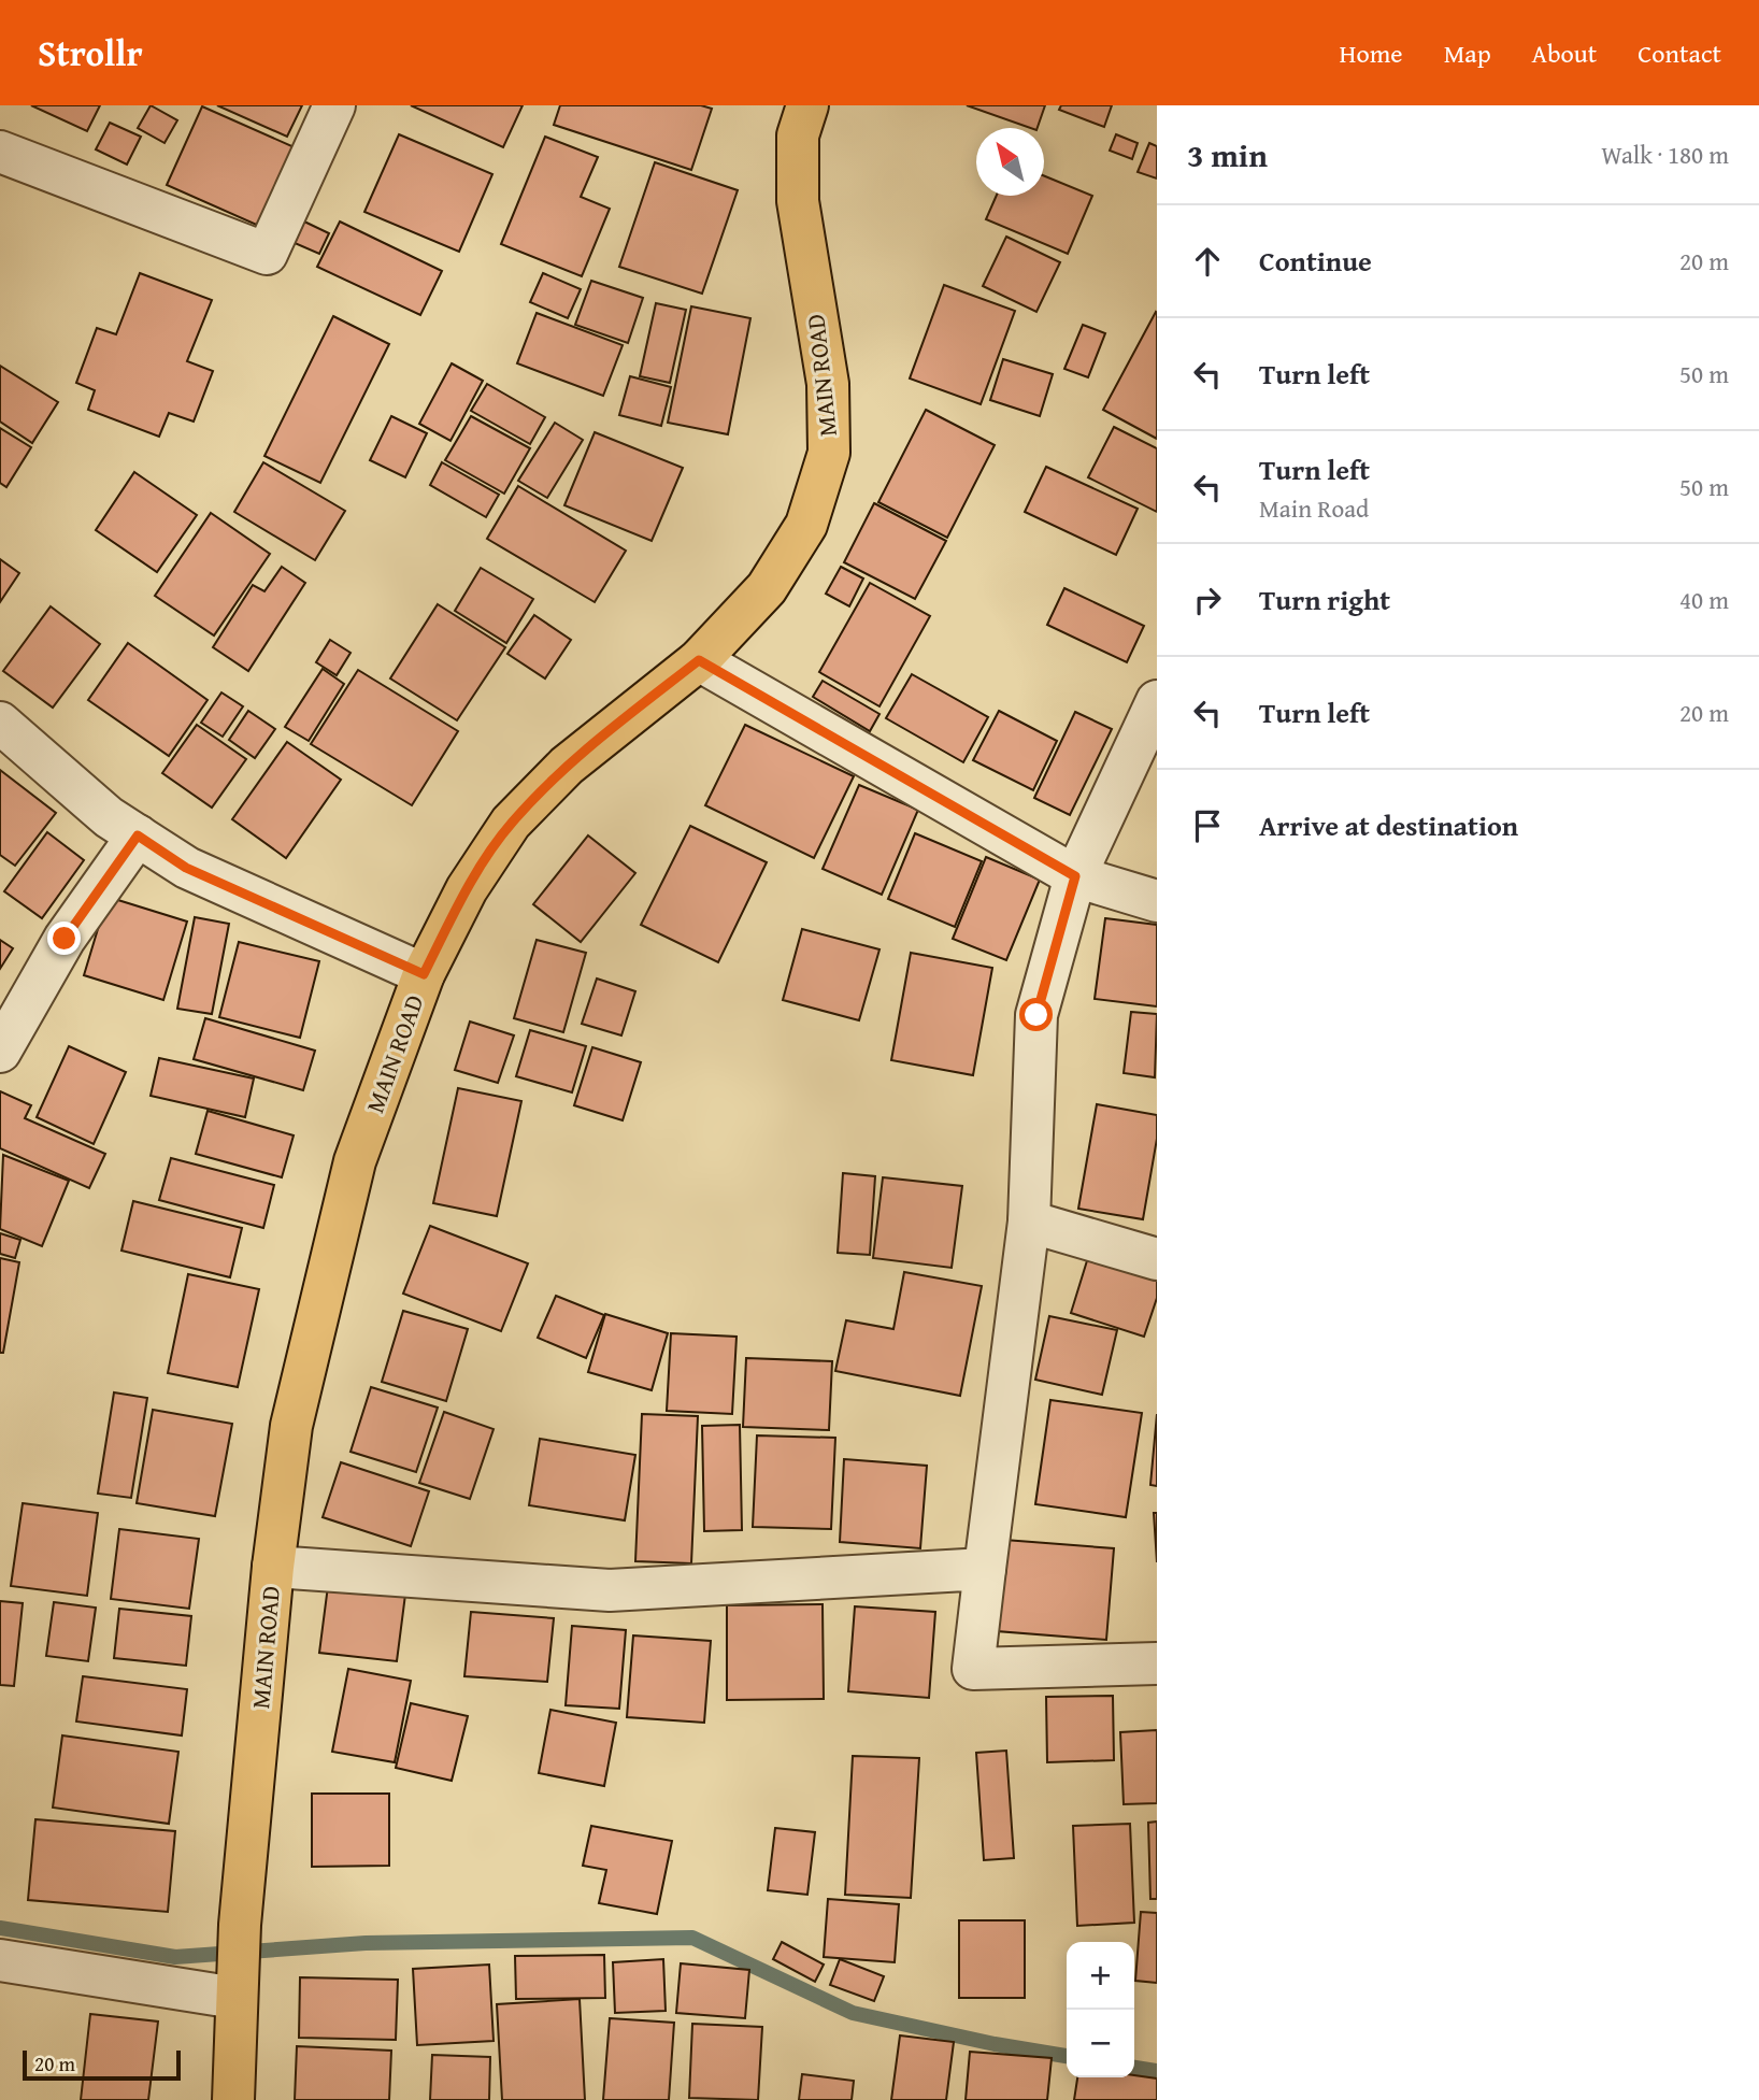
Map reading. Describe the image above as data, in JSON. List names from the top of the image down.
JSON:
{
  "streets": {
    "main road": ["MAIN ROAD"]
  },
  "scale_bar": "20 m",
  "north": "top left",
  "page": {
    "header": "Strollr",
    "nav": [
      "Home",
      "Map",
      "About",
      "Contact"
    ],
    "heading": ["3 min", "Walk · 180 m"],
    "list": [
      ["Continue", "20 m"],
      ["Turn left", "50 m"],
      ["Turn left", "Main Road", "50 m"],
      ["Turn right", "40 m"],
      ["Turn left", "20 m"],
      "Arrive at destination"
    ],
    "map_buttons": ["+", "−"],
    "scale": "20 m"
  }
}
